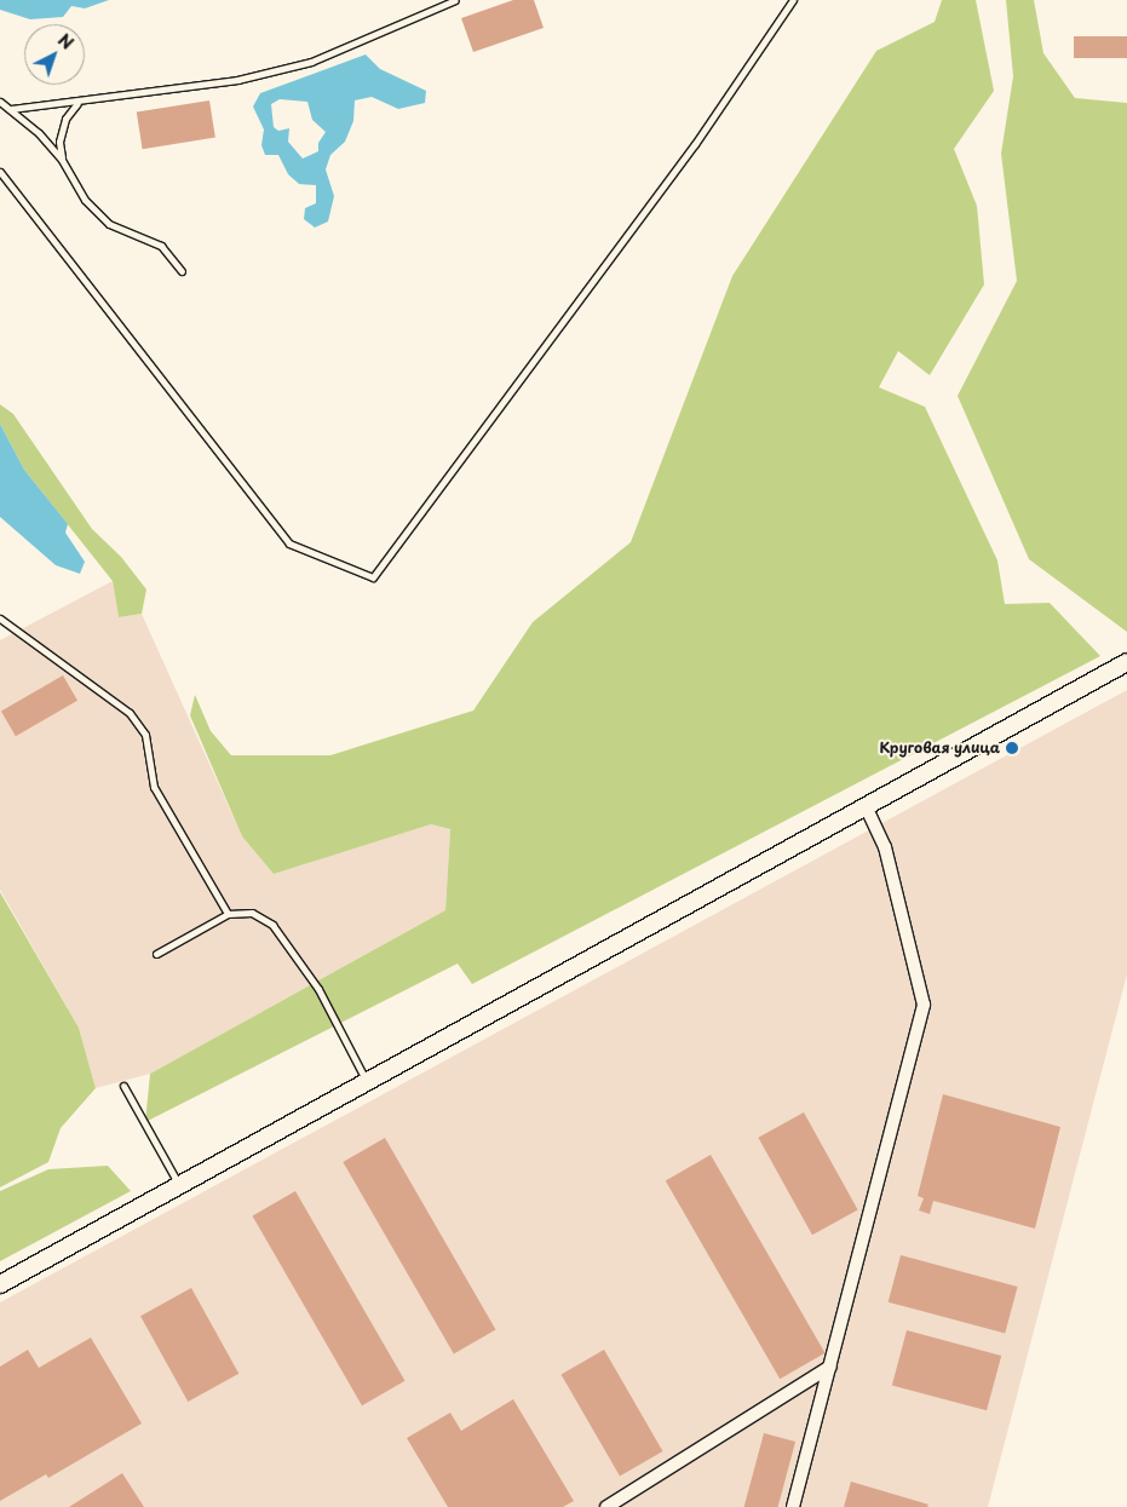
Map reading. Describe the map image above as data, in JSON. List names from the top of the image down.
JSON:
{
  "places": ["Круговая улица"],
  "north": "top right"
}
